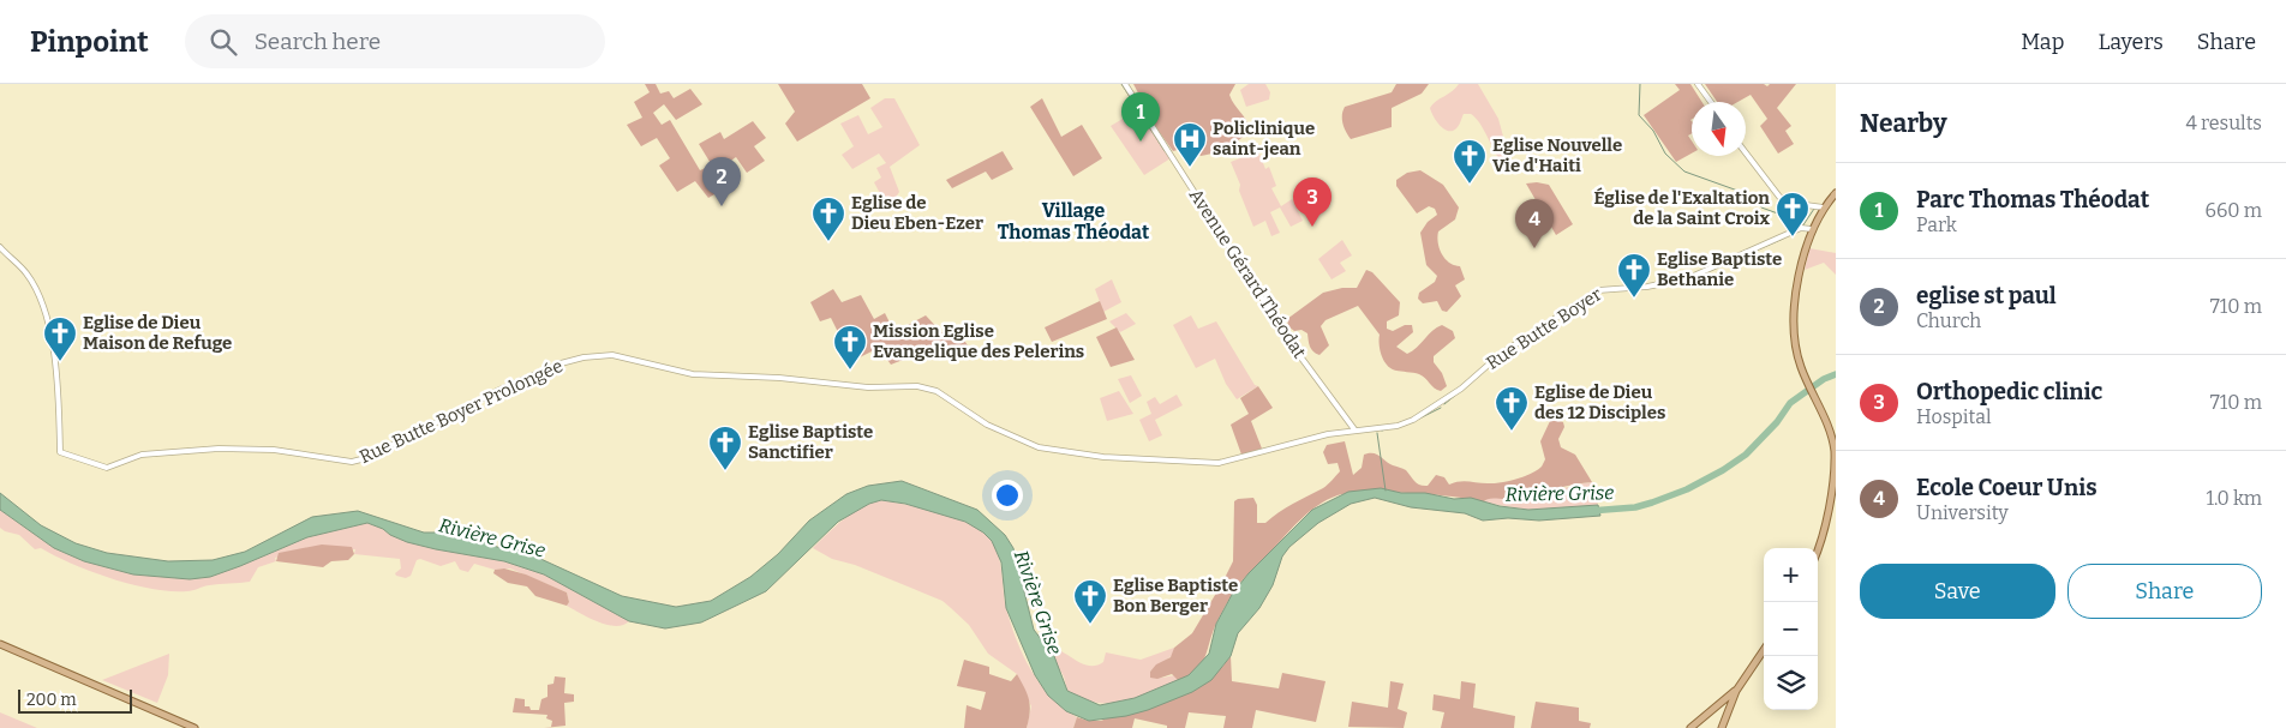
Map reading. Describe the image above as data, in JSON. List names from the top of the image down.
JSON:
{
  "streets": {
    "street": ["Avenue Gérard Théodat", "Rue Butte Boyer", "Rue Butte Boyer Prolongée"]
  },
  "crossings": [
    ["Avenue Gérard Théodat", "Rue Butte Boyer"],
    ["Avenue Gérard Théodat", "Rue Butte Boyer Prolongée"],
    ["Rue Butte Boyer", "Rue Butte Boyer Prolongée"]
  ],
  "districts": ["Village Thomas Théodat"],
  "water": ["Rivière Grise"],
  "places": {
    "hospital": ["Policlinique saint-jean"],
    "church": [
      "Eglise Nouvelle Vie d'Haiti",
      "Église de l'Exaltation de la Saint Croix",
      "Eglise de Dieu Eben-Ezer",
      "Eglise Baptiste Bethanie",
      "Eglise de Dieu Maison de Refuge",
      "Mission Eglise Evangelique des Pelerins",
      "Eglise de Dieu des 12 Disciples",
      "Eglise Baptiste Sanctifier",
      "Eglise Baptiste Bon Berger"
    ]
  },
  "scale_bar": "200 m",
  "north": "bottom",
  "page": {
    "header": "Pinpoint",
    "search": "Search here",
    "nav": ["Map", "Layers", "Share"],
    "heading": ["Nearby", "4 results"],
    "pins": [
      "1",
      "2",
      "3",
      "4"
    ],
    "list": [
      {
        "mark": "1",
        "name": "Parc Thomas Théodat",
        "note": "Park",
        "value": "660 m"
      },
      {
        "mark": "2",
        "name": "eglise st paul",
        "note": "Church",
        "value": "710 m"
      },
      {
        "mark": "3",
        "name": "Orthopedic clinic",
        "note": "Hospital",
        "value": "710 m"
      },
      {
        "mark": "4",
        "name": "Ecole Coeur Unis",
        "note": "University",
        "value": "1.0 km"
      }
    ],
    "buttons": ["Save", "Share"],
    "map_buttons": ["+", "−"],
    "scale": "200 m"
  }
}
